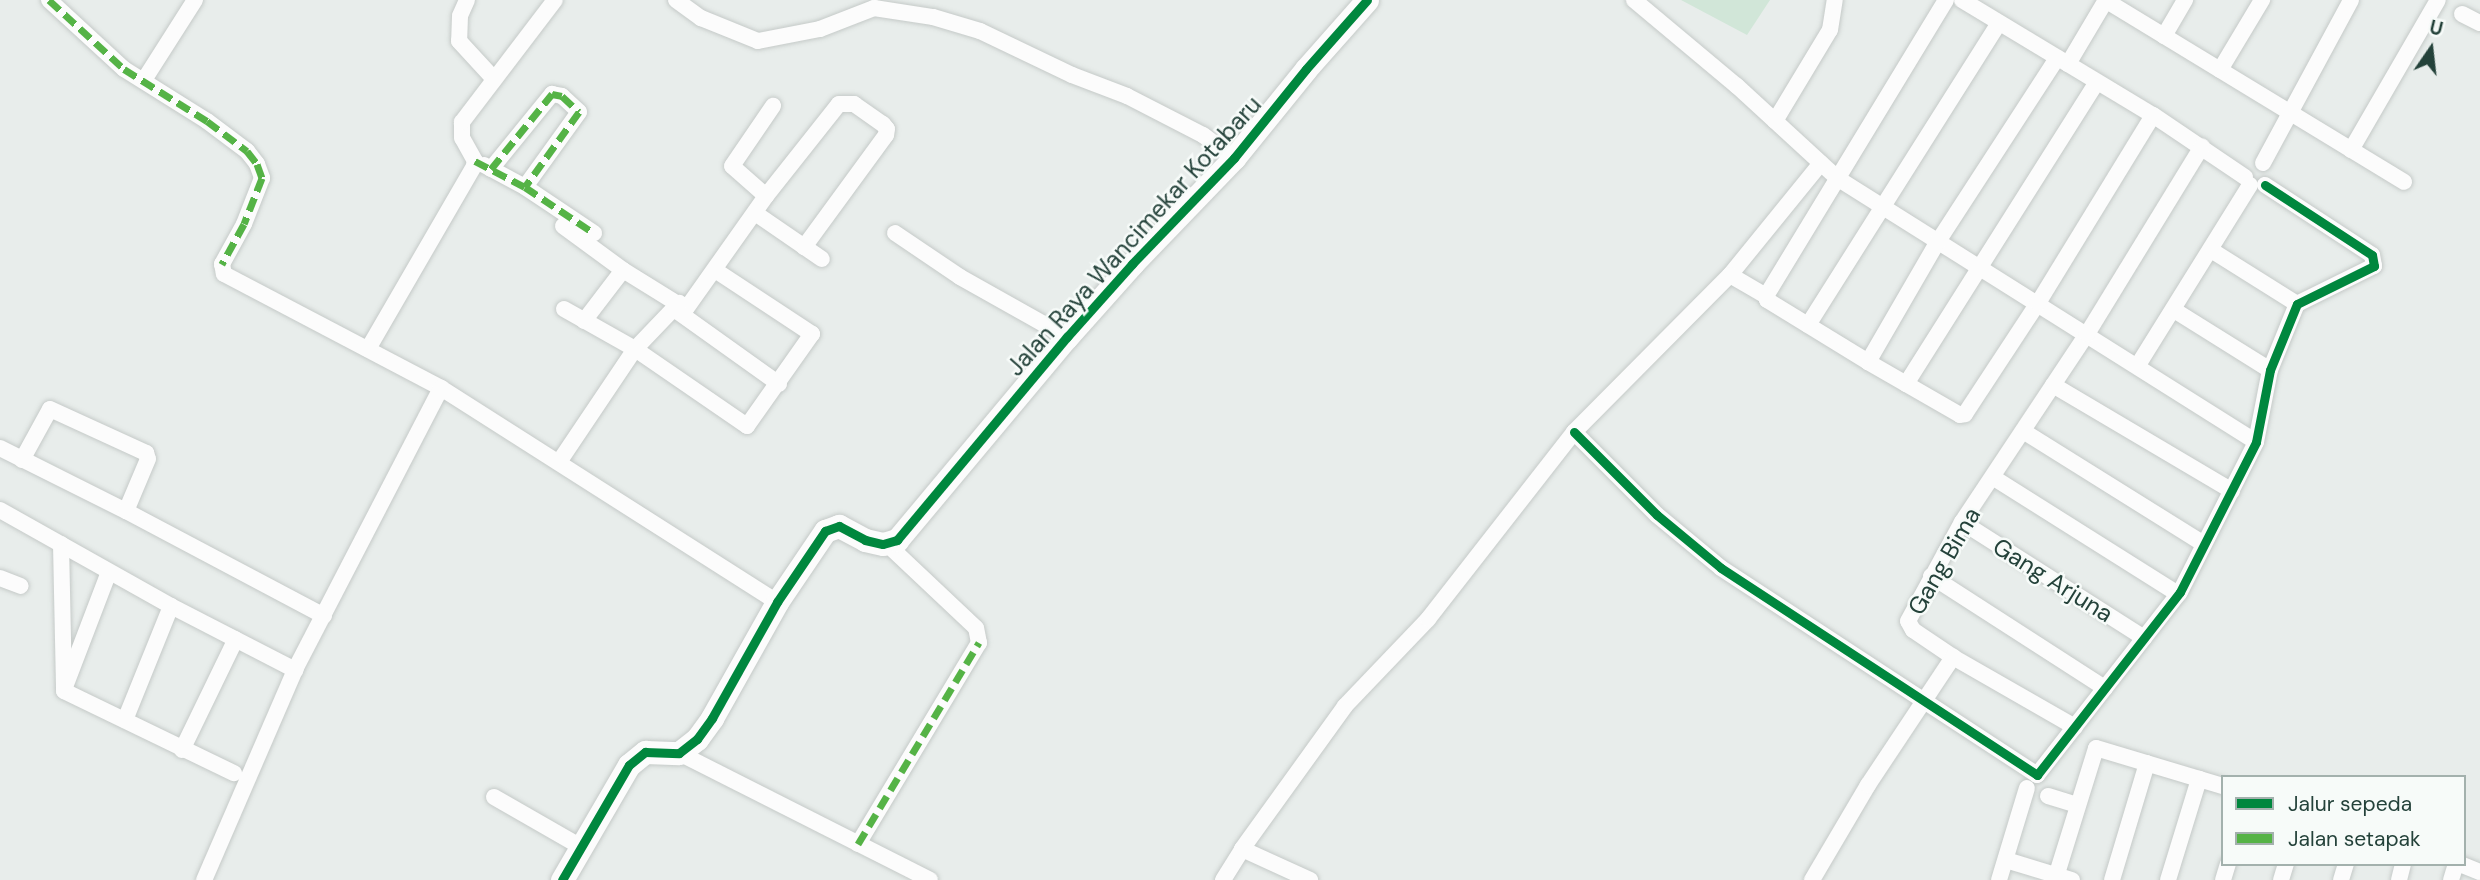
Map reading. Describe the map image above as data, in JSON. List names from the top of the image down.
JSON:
{
  "streets": {
    "street": ["Jalan Raya Wancimekar Kotabaru", "Gang Bima", "Gang Arjuna"]
  },
  "crossings": [
    ["Gang Bima", "Gang Arjuna"]
  ],
  "legend": ["Jalur sepeda", "Jalan setapak"],
  "north": "top"
}
